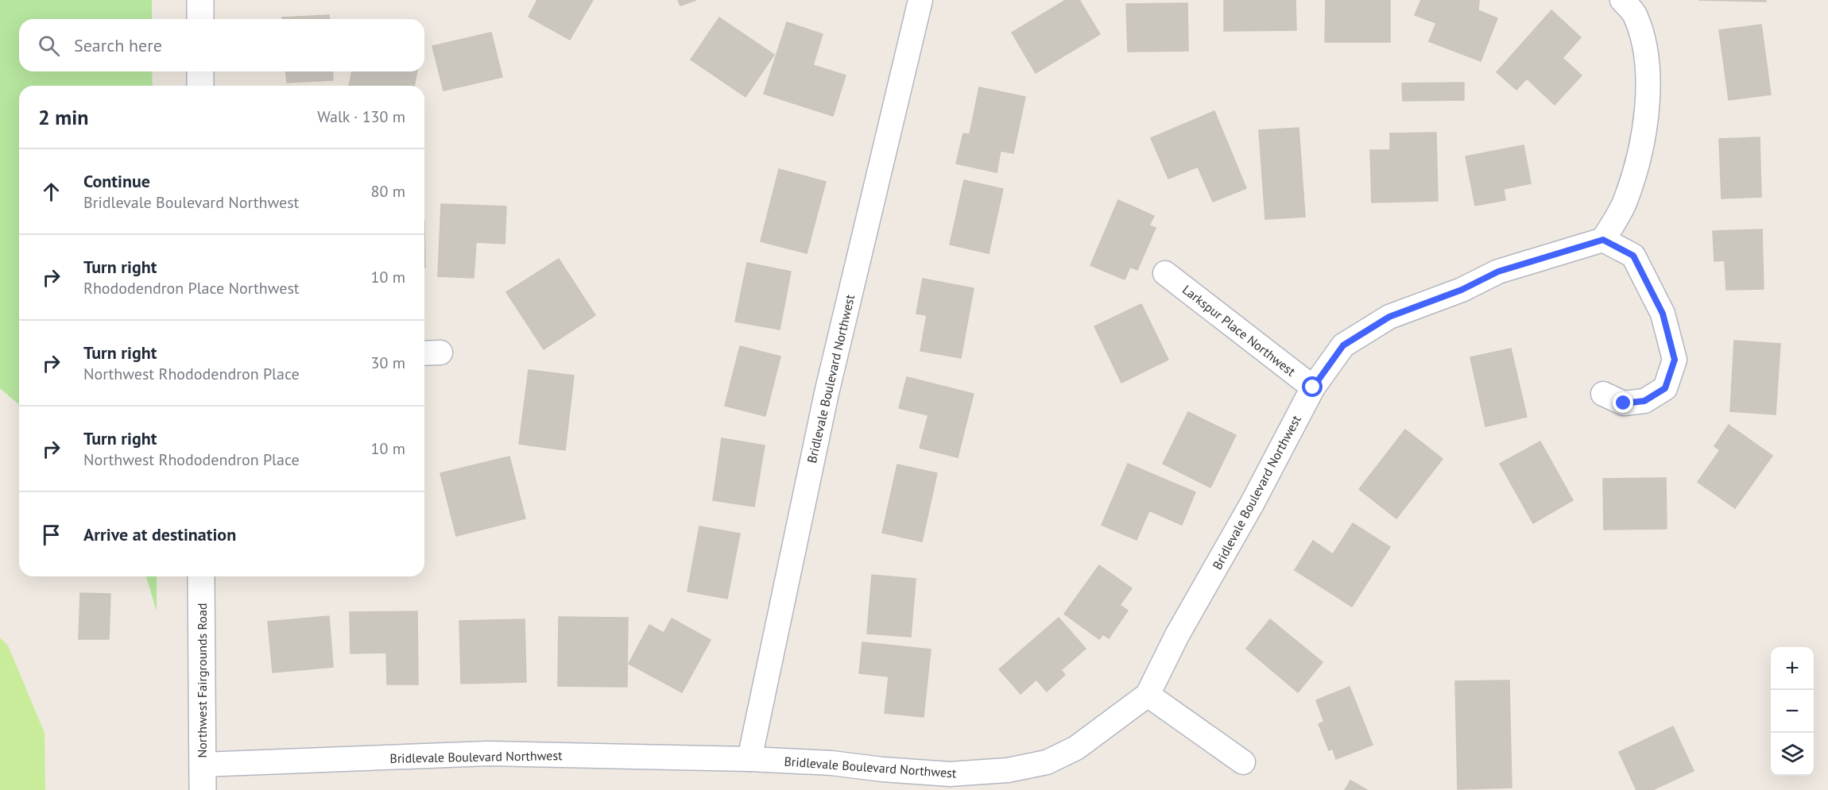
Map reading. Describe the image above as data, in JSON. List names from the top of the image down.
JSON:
{
  "streets": {
    "main road": ["Northwest Fairgrounds Road"],
    "street": ["Larkspur Place Northwest", "Bridlevale Boulevard Northwest"]
  },
  "crossings": [
    ["Larkspur Place Northwest", "Bridlevale Boulevard Northwest"],
    ["Bridlevale Boulevard Northwest", "Northwest Fairgrounds Road"]
  ],
  "page": {
    "search": "Search here",
    "heading": ["2 min", "Walk · 130 m"],
    "list": [
      ["Continue", "Bridlevale Boulevard Northwest", "80 m"],
      ["Turn right", "Rhododendron Place Northwest", "10 m"],
      ["Turn right", "Northwest Rhododendron Place", "30 m"],
      ["Turn right", "Northwest Rhododendron Place", "10 m"],
      "Arrive at destination"
    ],
    "map_buttons": ["+", "−"]
  }
}
